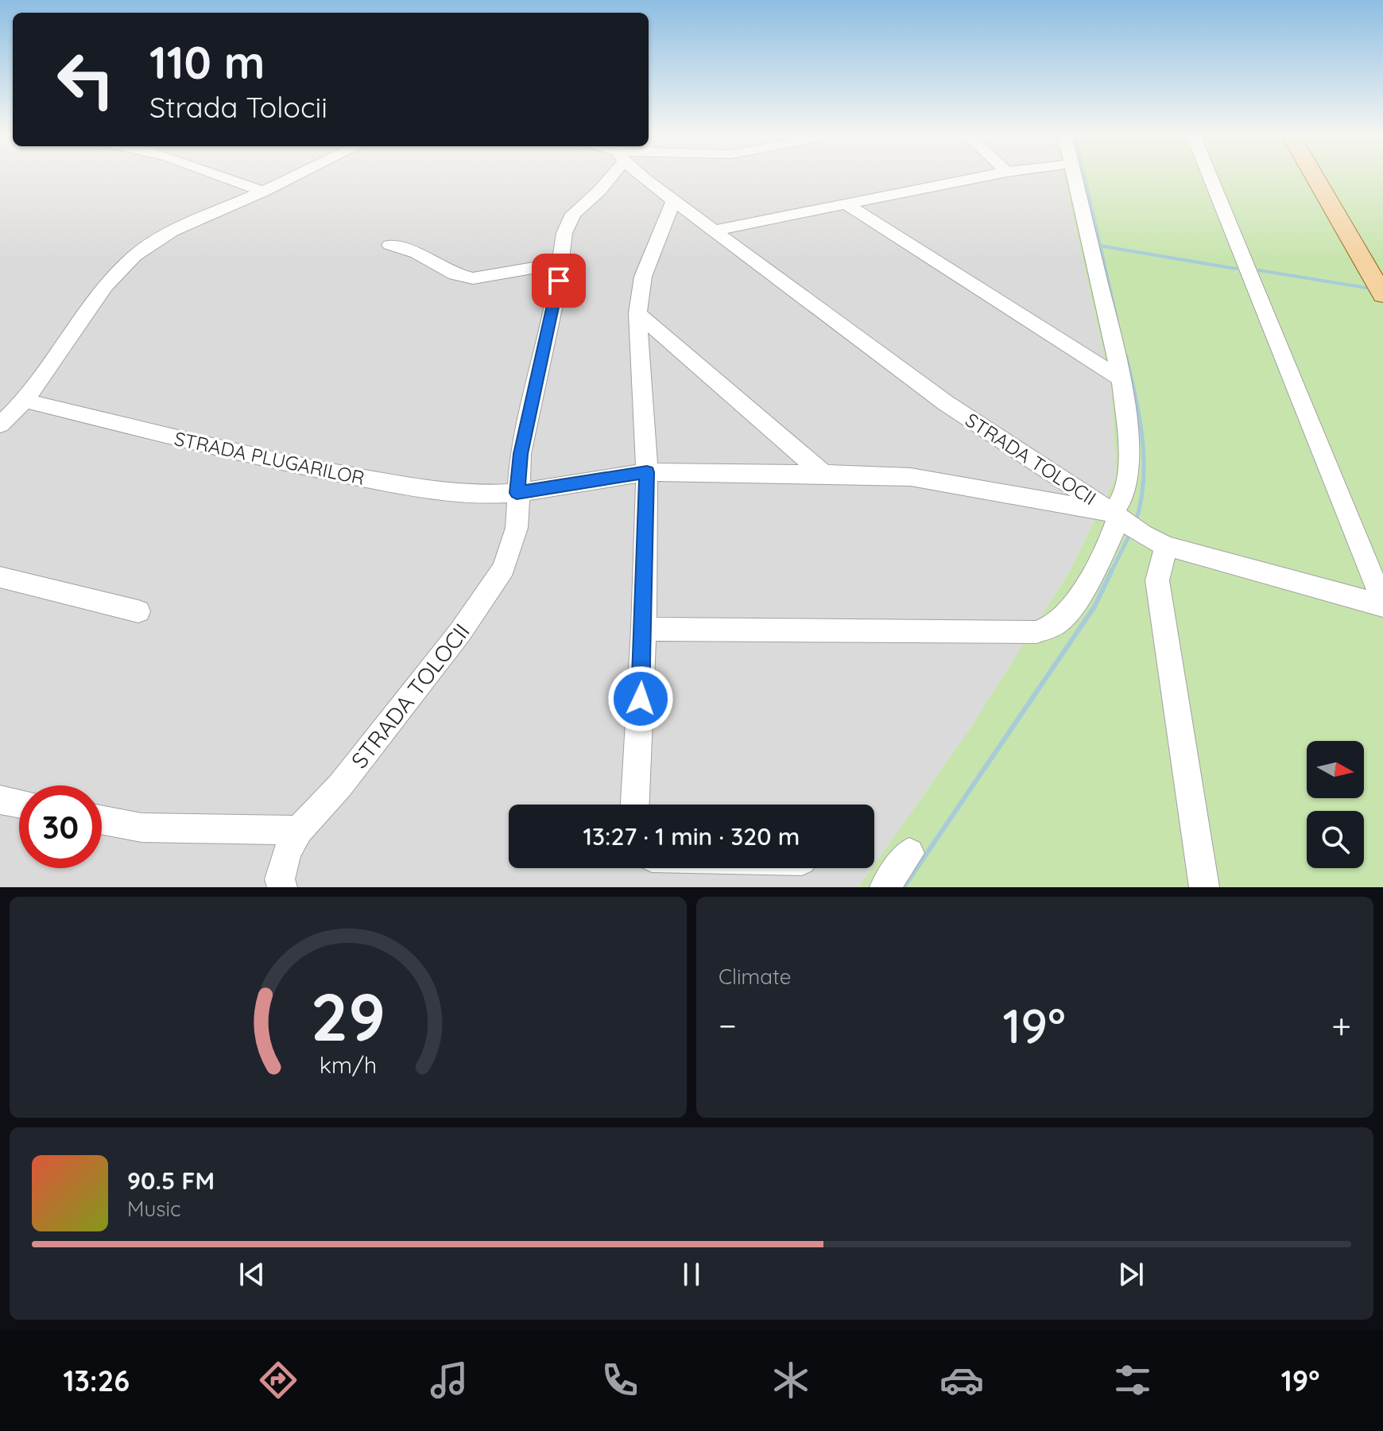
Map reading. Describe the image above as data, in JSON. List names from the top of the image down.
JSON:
{
  "streets": {
    "street": ["STRADA PLUGARILOR", "STRADA TOLOCII"]
  },
  "crossings": [
    ["STRADA PLUGARILOR", "STRADA TOLOCII"]
  ],
  "north": "right",
  "page": {
    "turn": ["110 m", "Strada Tolocii"],
    "limit": "30",
    "trip": "13:27 · 1 min · 320 m",
    "tile": "Climate",
    "heat": ["−", "19°", "+"],
    "song": ["90.5 FM", "Music"],
    "tabs": ["13:26", "19°"],
    "gauge": ["29", "km/h"]
  }
}
